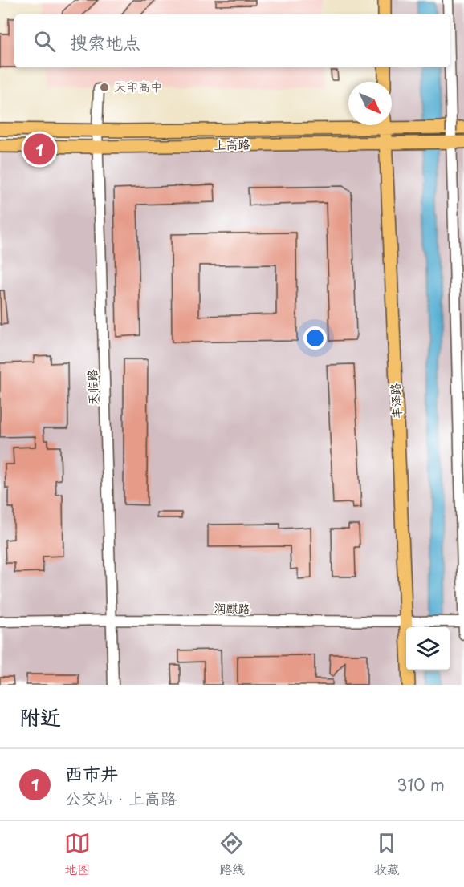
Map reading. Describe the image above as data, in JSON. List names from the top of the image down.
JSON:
{
  "streets": {
    "main road": ["上高路", "丰泽路"],
    "street": ["天临路", "润麒路"]
  },
  "crossings": [
    ["上高路", "天临路"],
    ["上高路", "丰泽路"],
    ["天临路", "润麒路"],
    ["丰泽路", "润麒路"]
  ],
  "places": ["天印高中"],
  "north": "bottom right",
  "page": {
    "search": "搜索地点",
    "pins": "1",
    "heading": "附近",
    "list": [
      {
        "mark": "1",
        "name": "西市井",
        "note": "公交站 · 上高路",
        "value": "310 m"
      }
    ],
    "nav": ["地图", "路线", "收藏"]
  }
}
